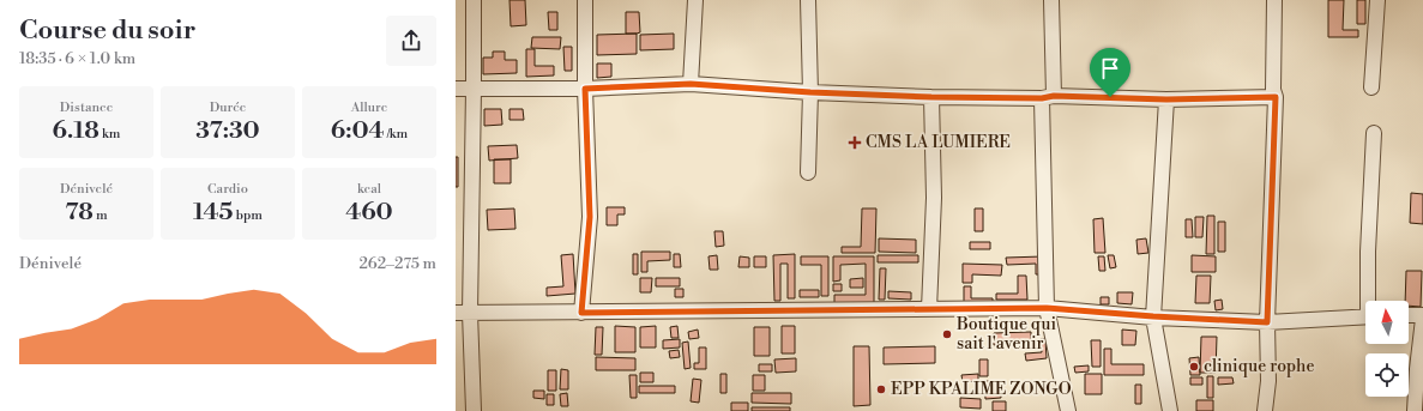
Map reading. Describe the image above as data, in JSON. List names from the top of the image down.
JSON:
{
  "places": {
    "health": ["CMS LA LUMIERE"],
    "other": ["Boutique qui sait l'avenir", "clinique rophe", "EPP KPALIME ZONGO"]
  },
  "north": "top",
  "page": {
    "heading": ["Course du soir", "18:35 · 6 × 1.0 km"],
    "stats": [
      ["Distance", "6.18 km"],
      ["Durée", "37:30"],
      ["Allure", "6:04 /km"],
      ["Dénivelé", "78 m"],
      ["Cardio", "145 bpm"],
      ["kcal", "460"]
    ],
    "chart": ["Dénivelé", "262–275 m"]
  }
}
